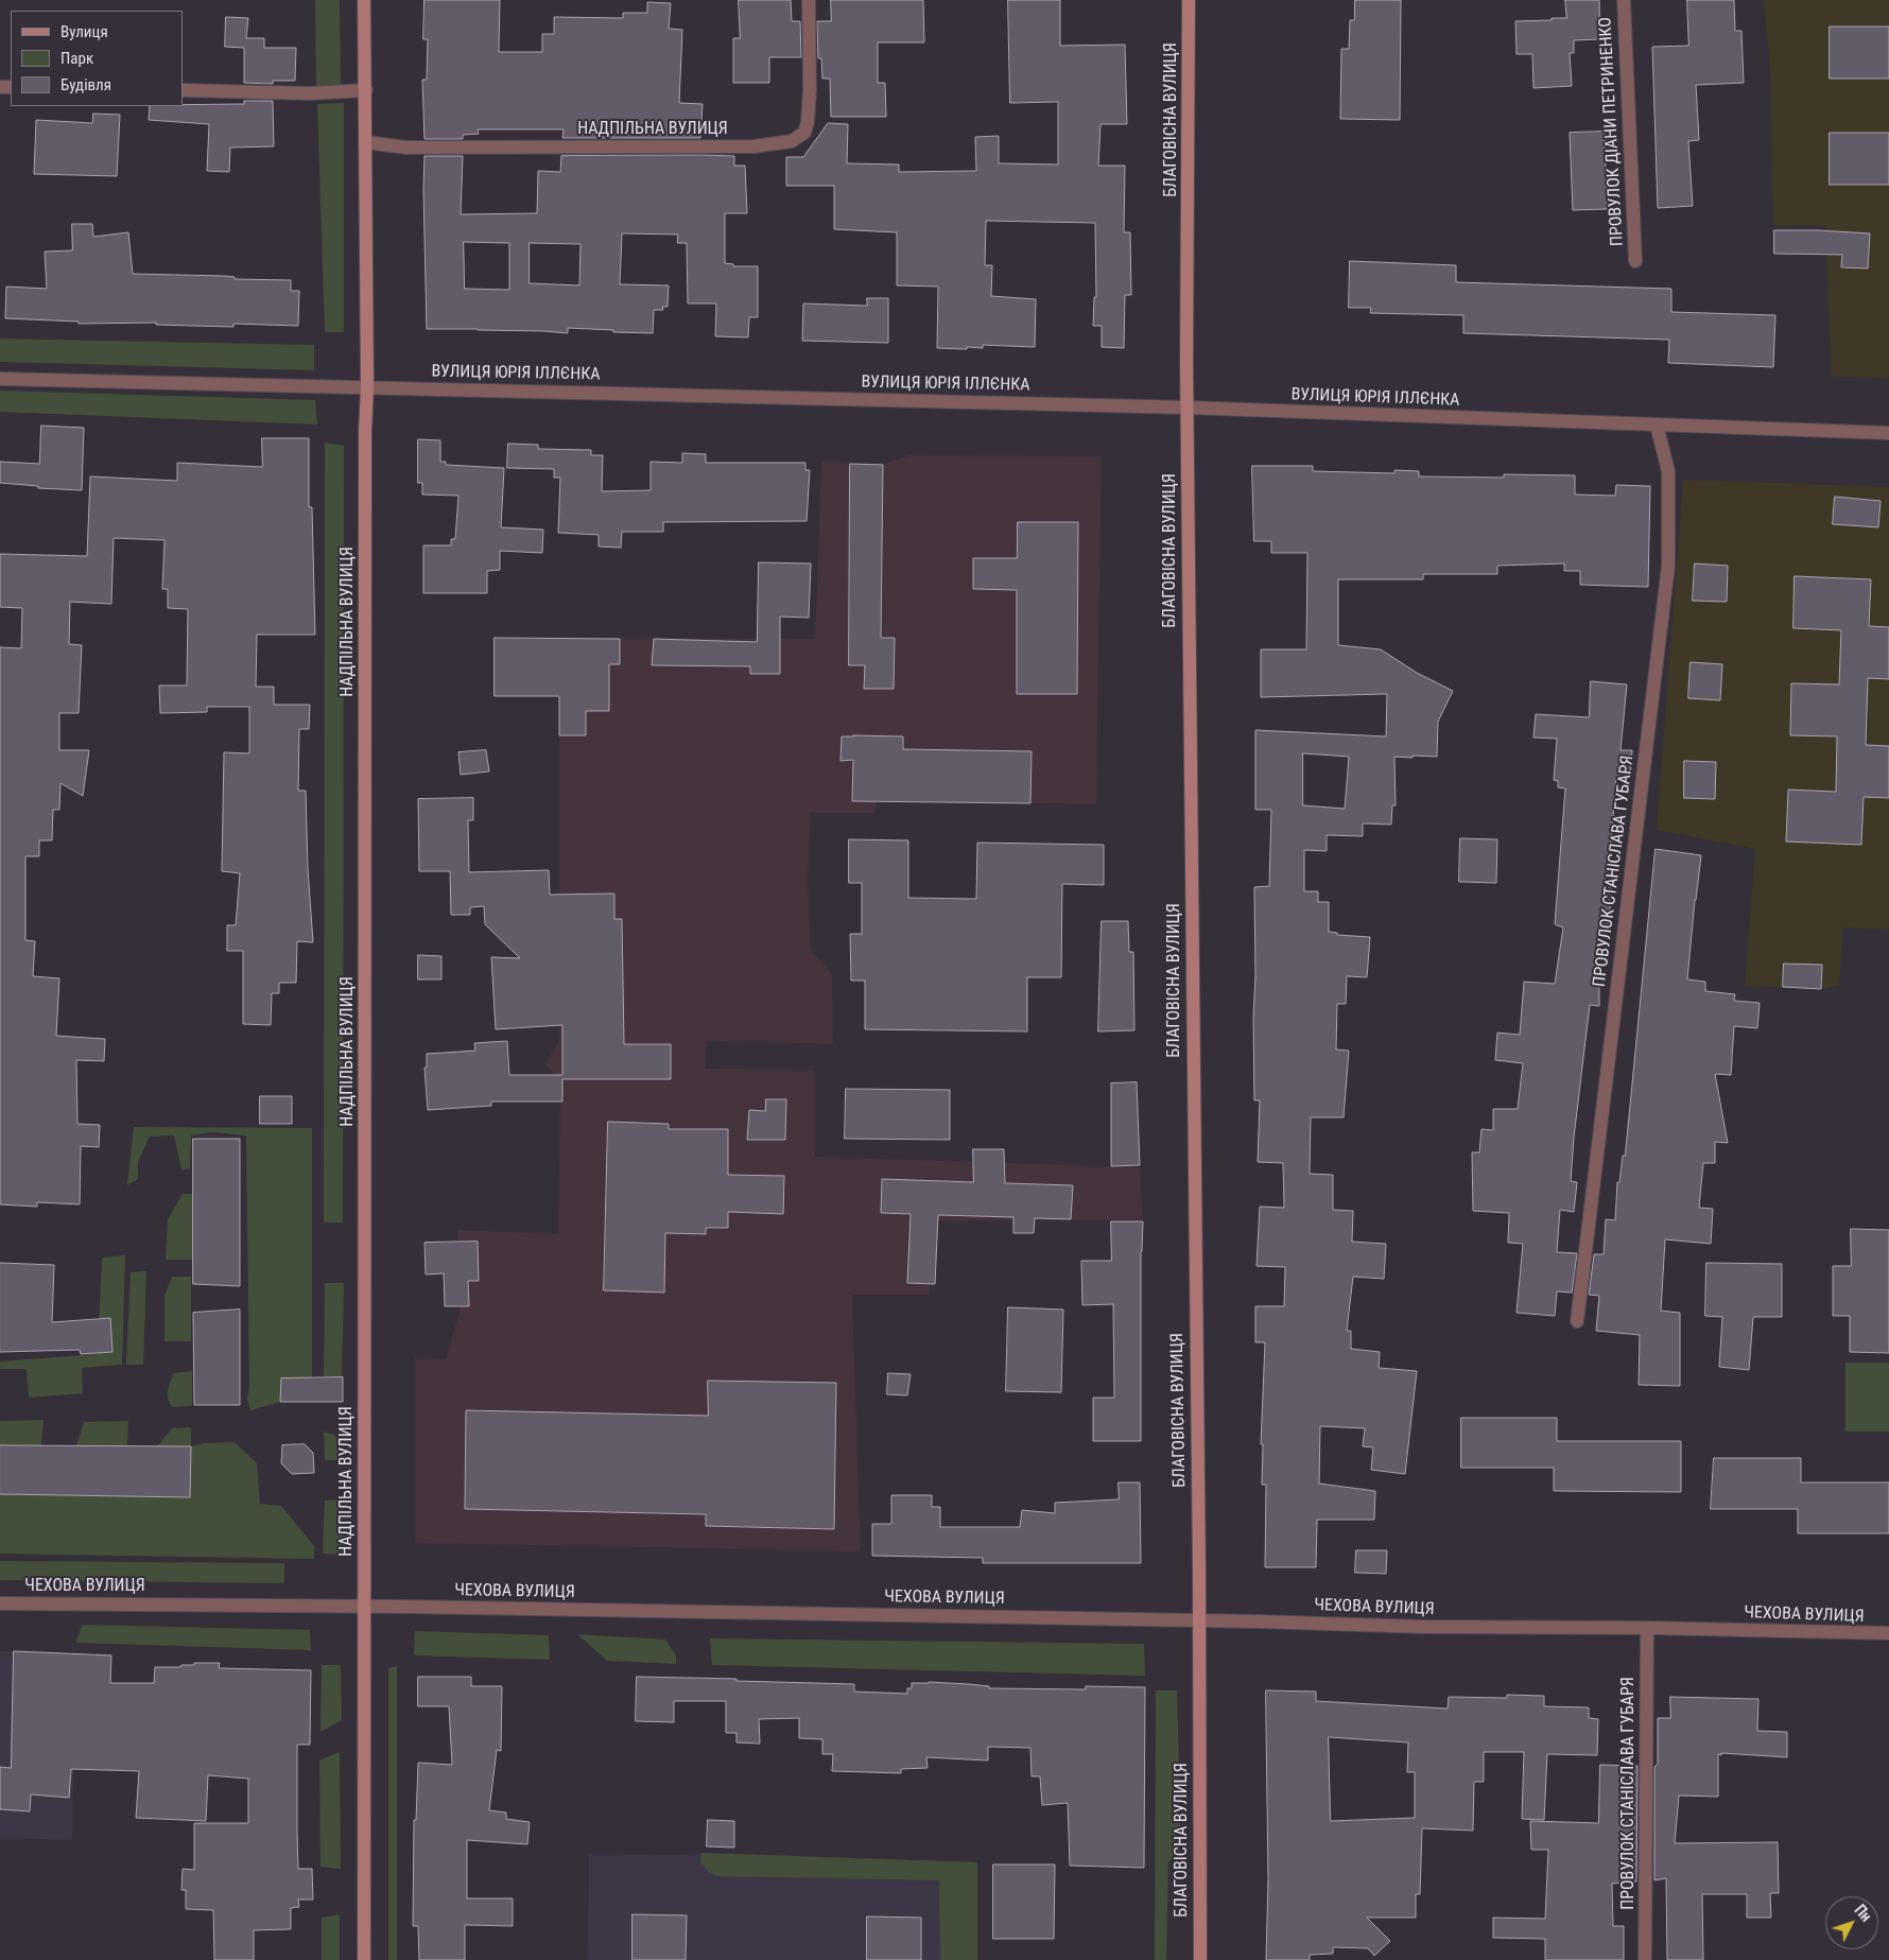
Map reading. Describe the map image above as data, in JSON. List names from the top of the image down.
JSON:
{
  "streets": {
    "main road": ["БЛАГОВІСНА ВУЛИЦЯ", "НАДПІЛЬНА ВУЛИЦЯ"],
    "street": [
      "ПРОВУЛОК ДІАНИ ПЕТРИНЕНКО",
      "ВУЛИЦЯ ЮРІЯ ІЛЛЄНКА",
      "ПРОВУЛОК СТАНІСЛАВА ГУБАРЯ",
      "ЧЕХОВА ВУЛИЦЯ"
    ]
  },
  "crossings": [
    ["БЛАГОВІСНА ВУЛИЦЯ", "ВУЛИЦЯ ЮРІЯ ІЛЛЄНКА"],
    ["БЛАГОВІСНА ВУЛИЦЯ", "ЧЕХОВА ВУЛИЦЯ"],
    ["НАДПІЛЬНА ВУЛИЦЯ", "ВУЛИЦЯ ЮРІЯ ІЛЛЄНКА"],
    ["НАДПІЛЬНА ВУЛИЦЯ", "ЧЕХОВА ВУЛИЦЯ"],
    ["ВУЛИЦЯ ЮРІЯ ІЛЛЄНКА", "ПРОВУЛОК СТАНІСЛАВА ГУБАРЯ"],
    ["ПРОВУЛОК СТАНІСЛАВА ГУБАРЯ", "ЧЕХОВА ВУЛИЦЯ"]
  ],
  "legend": ["Вулиця", "Парк", "Будівля"],
  "north": "top right"
}
